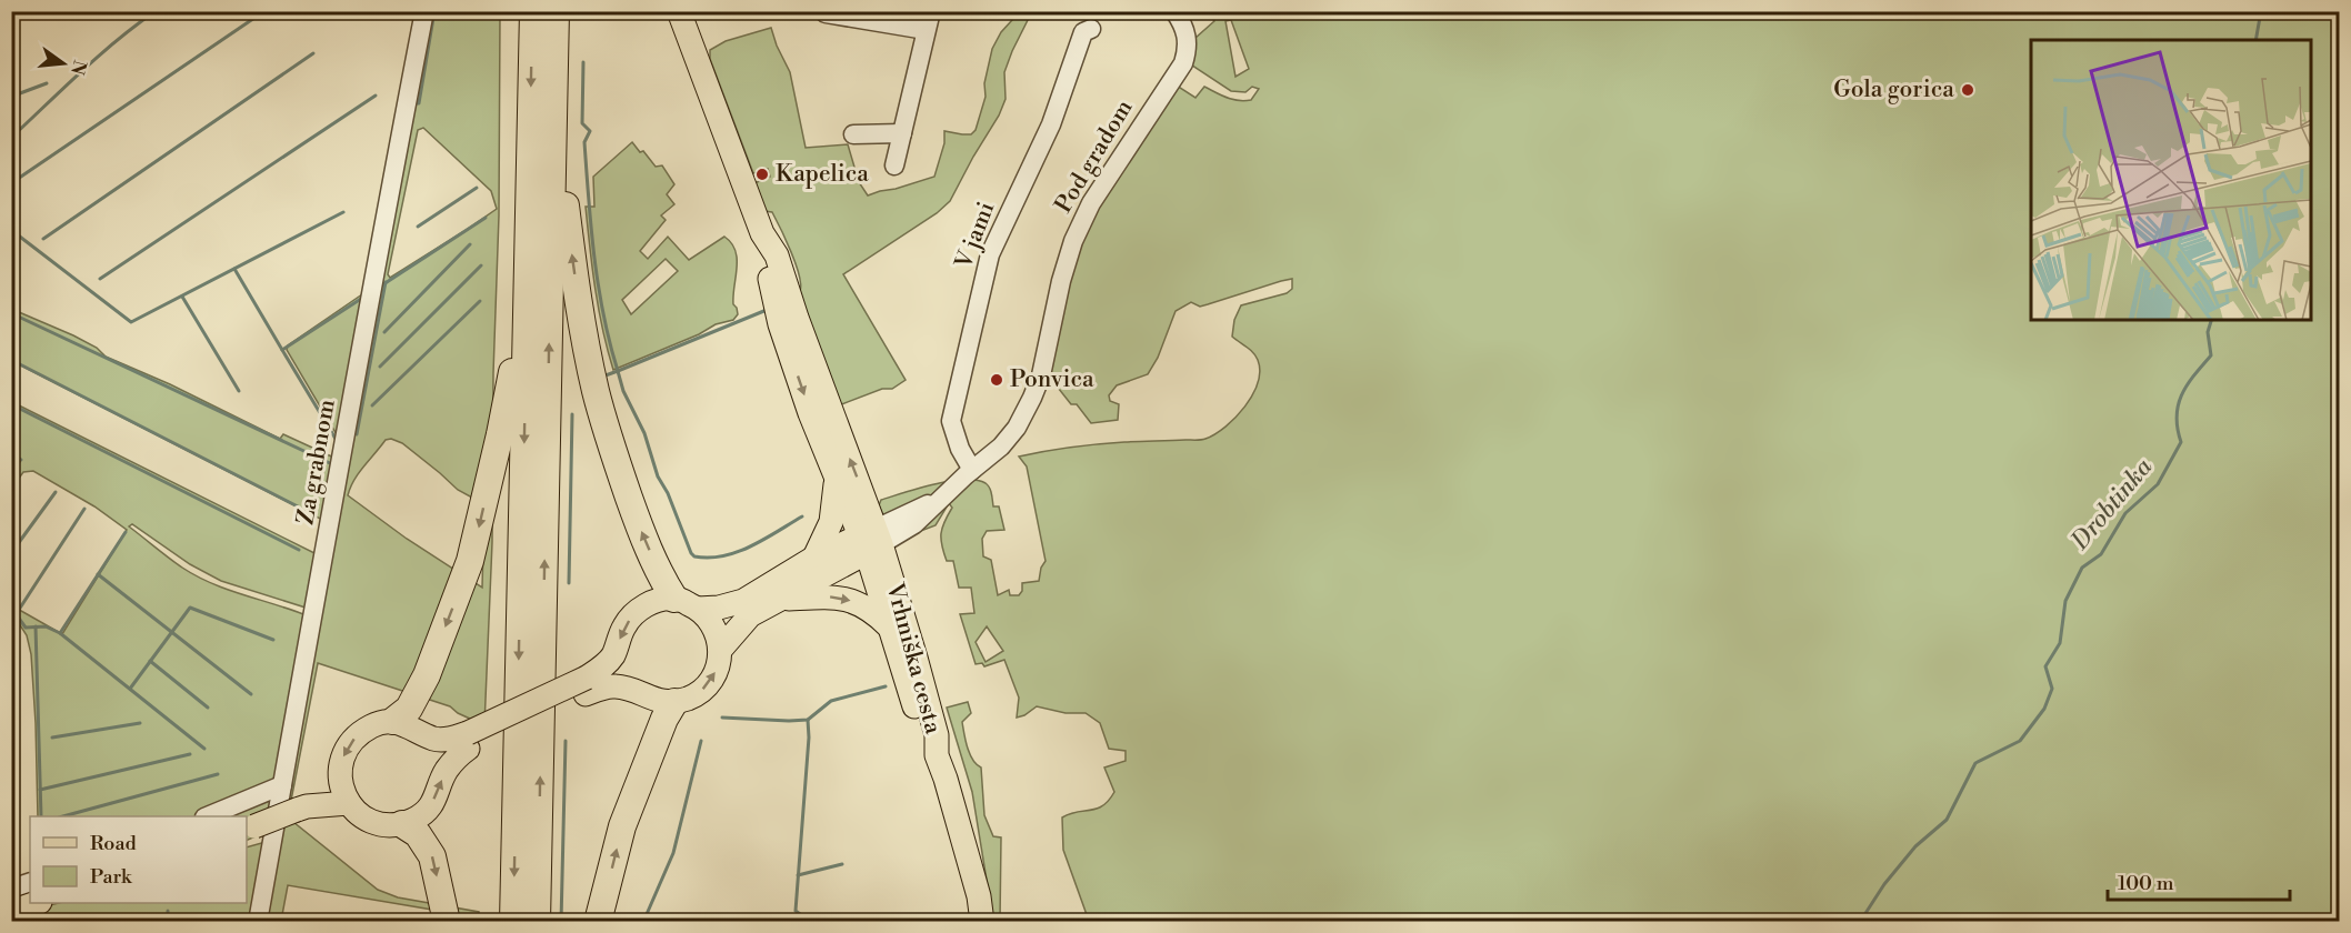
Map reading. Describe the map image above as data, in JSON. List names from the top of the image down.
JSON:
{
  "streets": {
    "main road": ["Vrhniška cesta"],
    "street": ["Pod gradom", "V jami", "Za grabnom"]
  },
  "crossings": [
    ["Pod gradom", "V jami"],
    ["Pod gradom", "Vrhniška cesta"]
  ],
  "water": ["Drobtinka"],
  "places": ["Gola gorica", "Kapelica", "Ponvica"],
  "legend": ["Road", "Park"],
  "scale_bar": "100 m",
  "north": "right"
}
